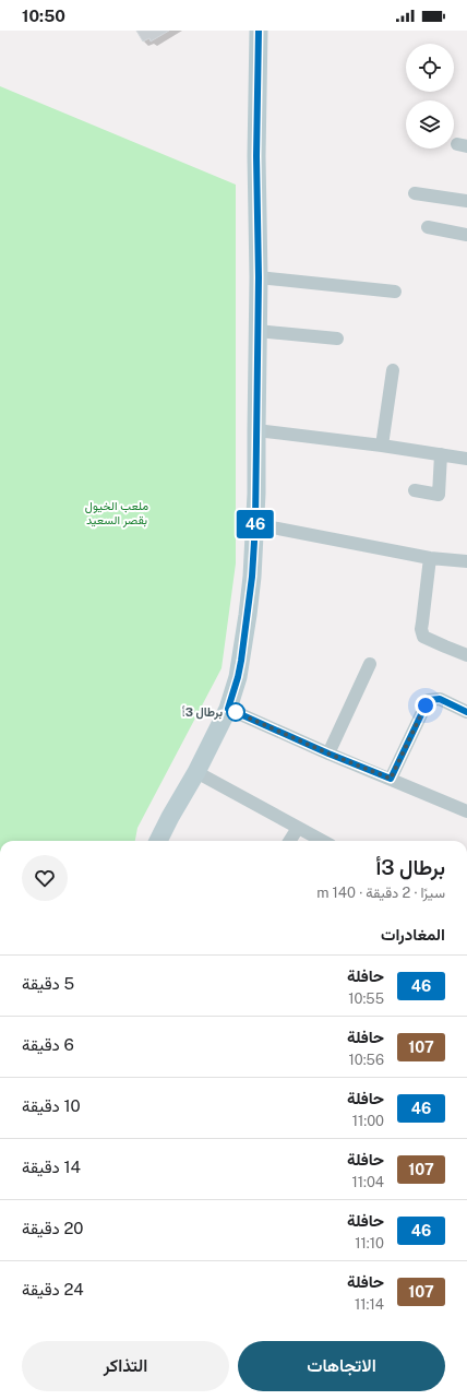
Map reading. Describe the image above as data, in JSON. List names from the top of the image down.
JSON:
{
  "parks": ["ملعب الخيول بقصر السعيد"],
  "places": ["برطال 3أ"],
  "lines": ["bus line 46"],
  "page": {
    "status": "10:50",
    "on_map": "46",
    "heading": [
      ["برطال 3أ", "سيرًا · 2 دقيقة · 140 m"],
      "المغادرات"
    ],
    "list": [
      {
        "mark": "46",
        "name": "حافلة",
        "note": "10:55",
        "value": "5 دقيقة"
      },
      {
        "mark": "107",
        "name": "حافلة",
        "note": "10:56",
        "value": "6 دقيقة"
      },
      {
        "mark": "46",
        "name": "حافلة",
        "note": "11:00",
        "value": "10 دقيقة"
      },
      {
        "mark": "107",
        "name": "حافلة",
        "note": "11:04",
        "value": "14 دقيقة"
      },
      {
        "mark": "46",
        "name": "حافلة",
        "note": "11:10",
        "value": "20 دقيقة"
      },
      {
        "mark": "107",
        "name": "حافلة",
        "note": "11:14",
        "value": "24 دقيقة"
      }
    ],
    "buttons": ["الاتجاهات", "التذاكر"]
  }
}
